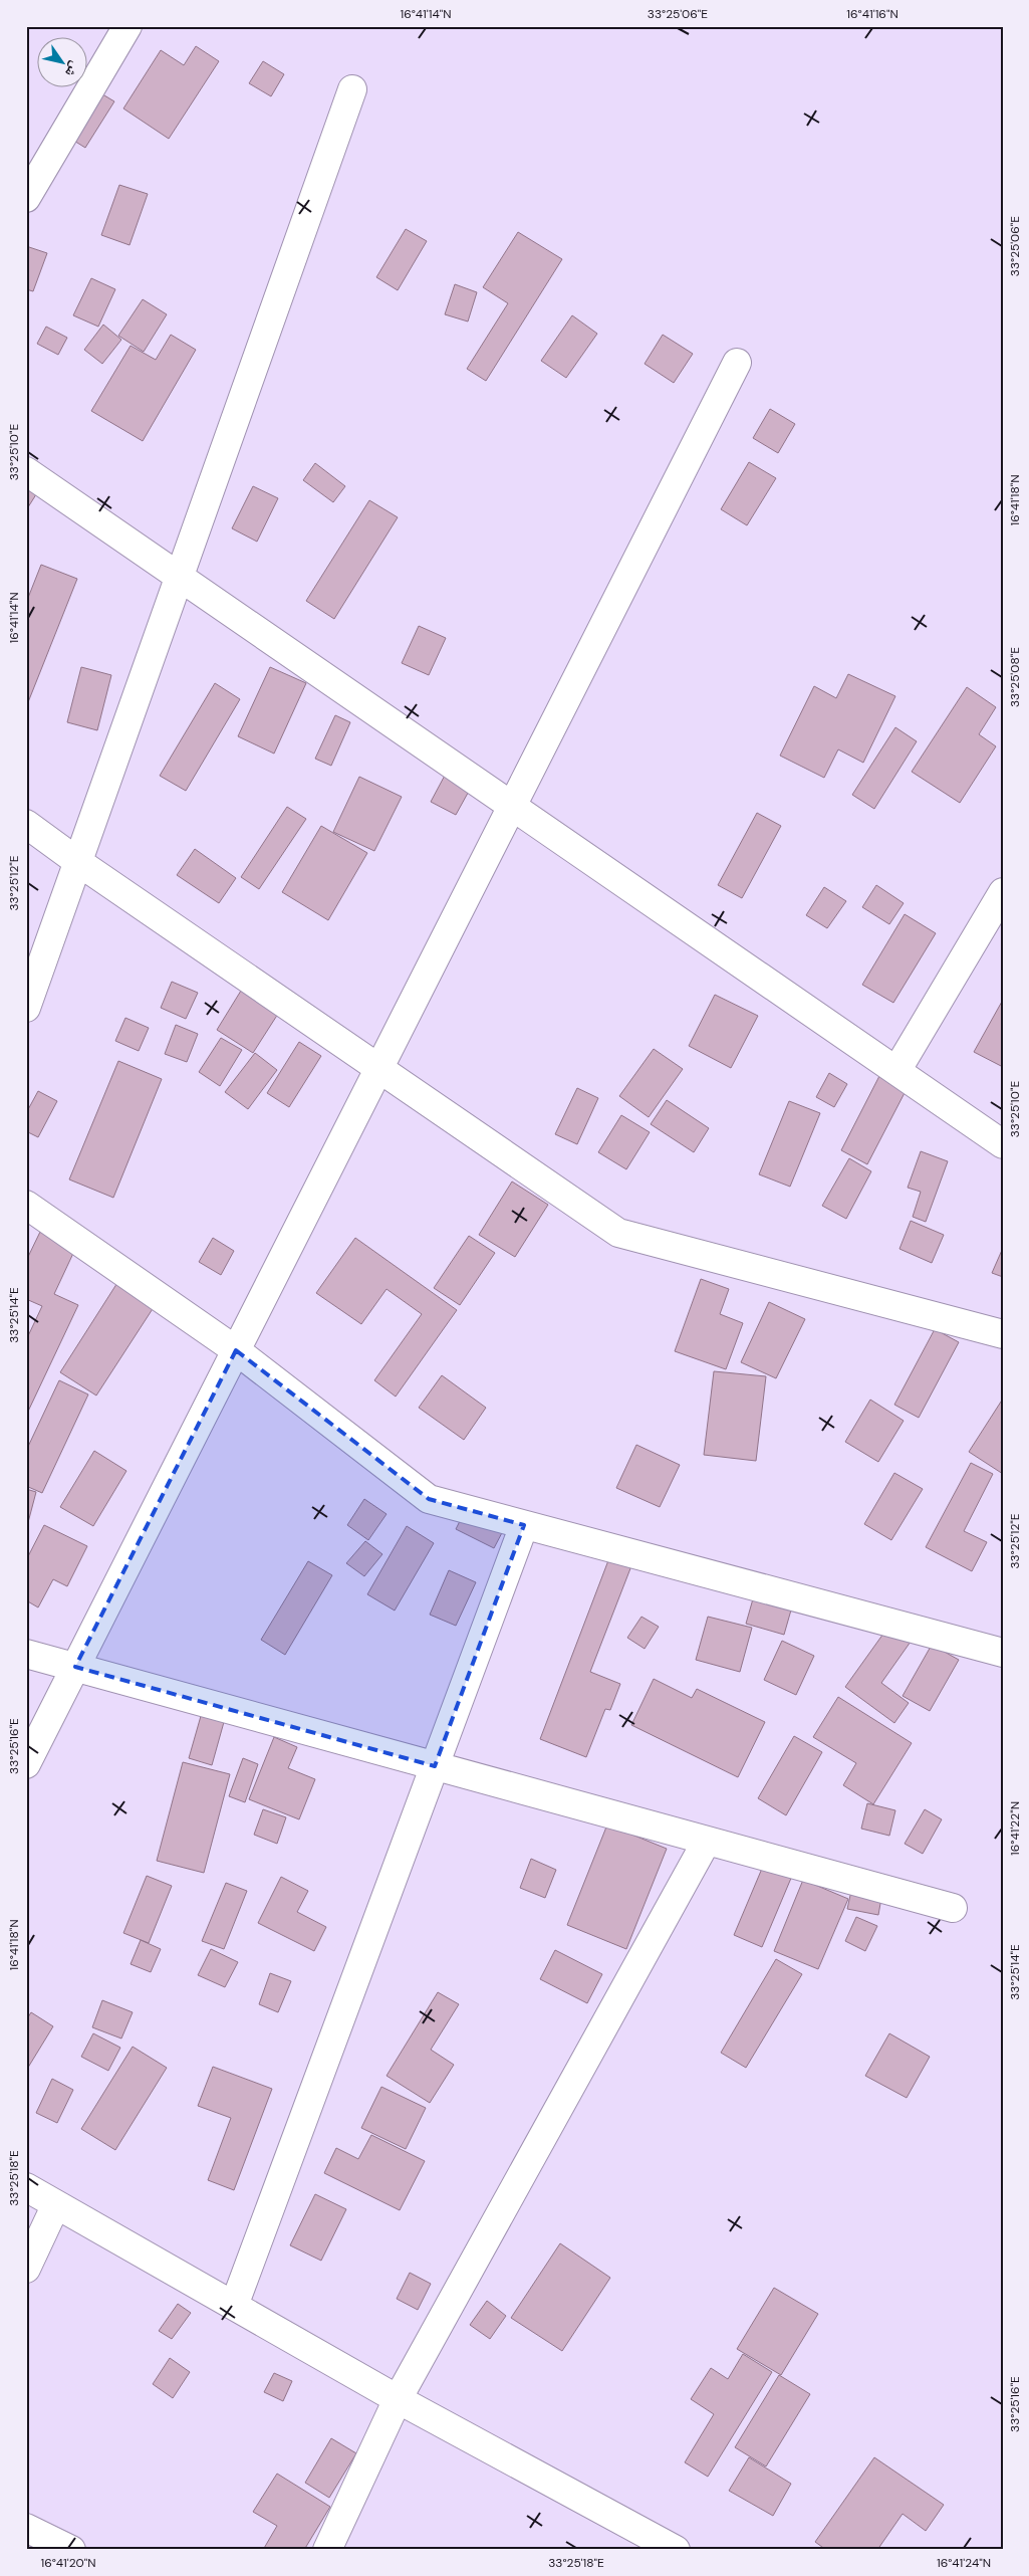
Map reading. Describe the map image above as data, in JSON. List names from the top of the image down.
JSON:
{
  "north": "bottom right",
  "coordinates": [
    "16°41'14\"N",
    "33°25'06\"E",
    "16°41'16\"N",
    "33°25'10\"E",
    "16°41'18\"N",
    "33°25'08\"E",
    "33°25'12\"E",
    "33°25'14\"E",
    "33°25'16\"E",
    "16°41'22\"N",
    "33°25'18\"E",
    "16°41'20\"N",
    "16°41'24\"N"
  ]
}
